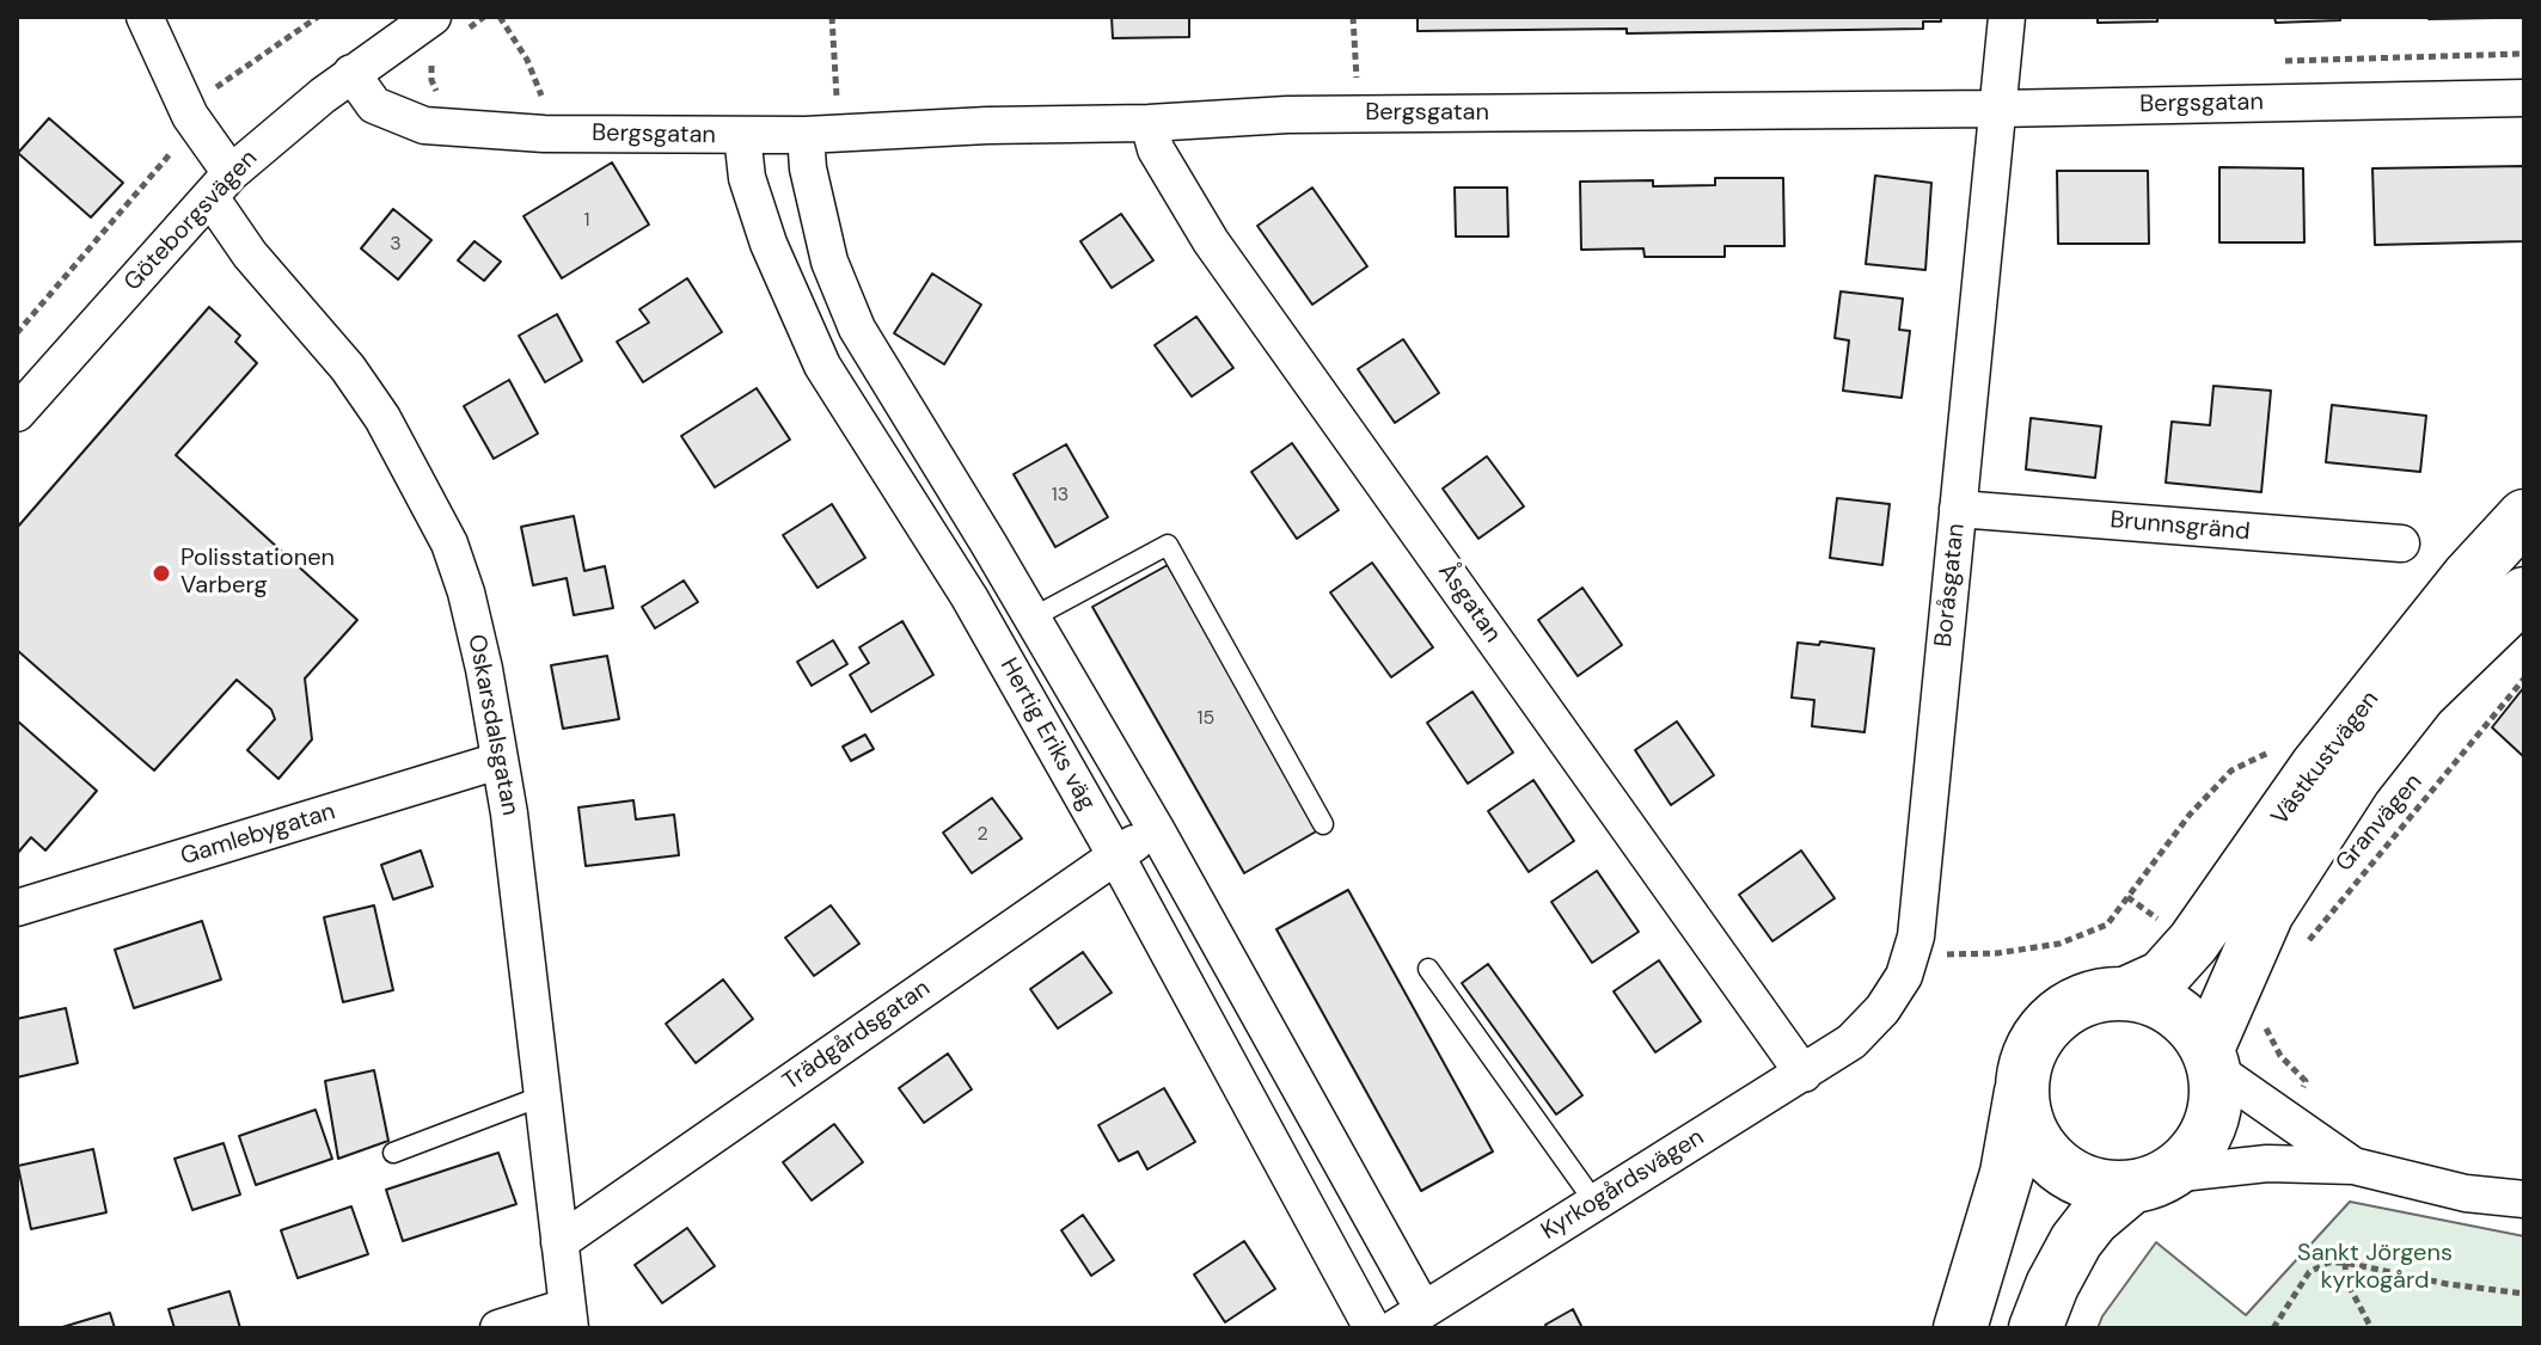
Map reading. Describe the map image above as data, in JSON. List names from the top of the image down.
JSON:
{
  "streets": {
    "street": [
      "Bergsgatan",
      "Göteborgsvägen",
      "Brunnsgränd",
      "Boråsgatan",
      "Åsgatan",
      "Oskarsdalsgatan",
      "Hertig Eriks väg",
      "Västkustvägen",
      "Gamlebygatan",
      "Trädgårdsgatan",
      "Kyrkogårdsvägen"
    ],
    "path": ["Granvägen"]
  },
  "crossings": [
    ["Bergsgatan", "Göteborgsvägen"],
    ["Bergsgatan", "Boråsgatan"],
    ["Bergsgatan", "Åsgatan"],
    ["Bergsgatan", "Hertig Eriks väg"],
    ["Göteborgsvägen", "Oskarsdalsgatan"],
    ["Brunnsgränd", "Boråsgatan"],
    ["Boråsgatan", "Kyrkogårdsvägen"],
    ["Åsgatan", "Kyrkogårdsvägen"],
    ["Oskarsdalsgatan", "Gamlebygatan"],
    ["Oskarsdalsgatan", "Trädgårdsgatan"],
    ["Hertig Eriks väg", "Trädgårdsgatan"],
    ["Hertig Eriks väg", "Kyrkogårdsvägen"]
  ],
  "parks": ["Sankt Jörgens kyrkogård"],
  "places": ["Polisstationen Varberg"],
  "house_numbers": [
    "1",
    "3",
    "13",
    "15",
    "2"
  ]
}
